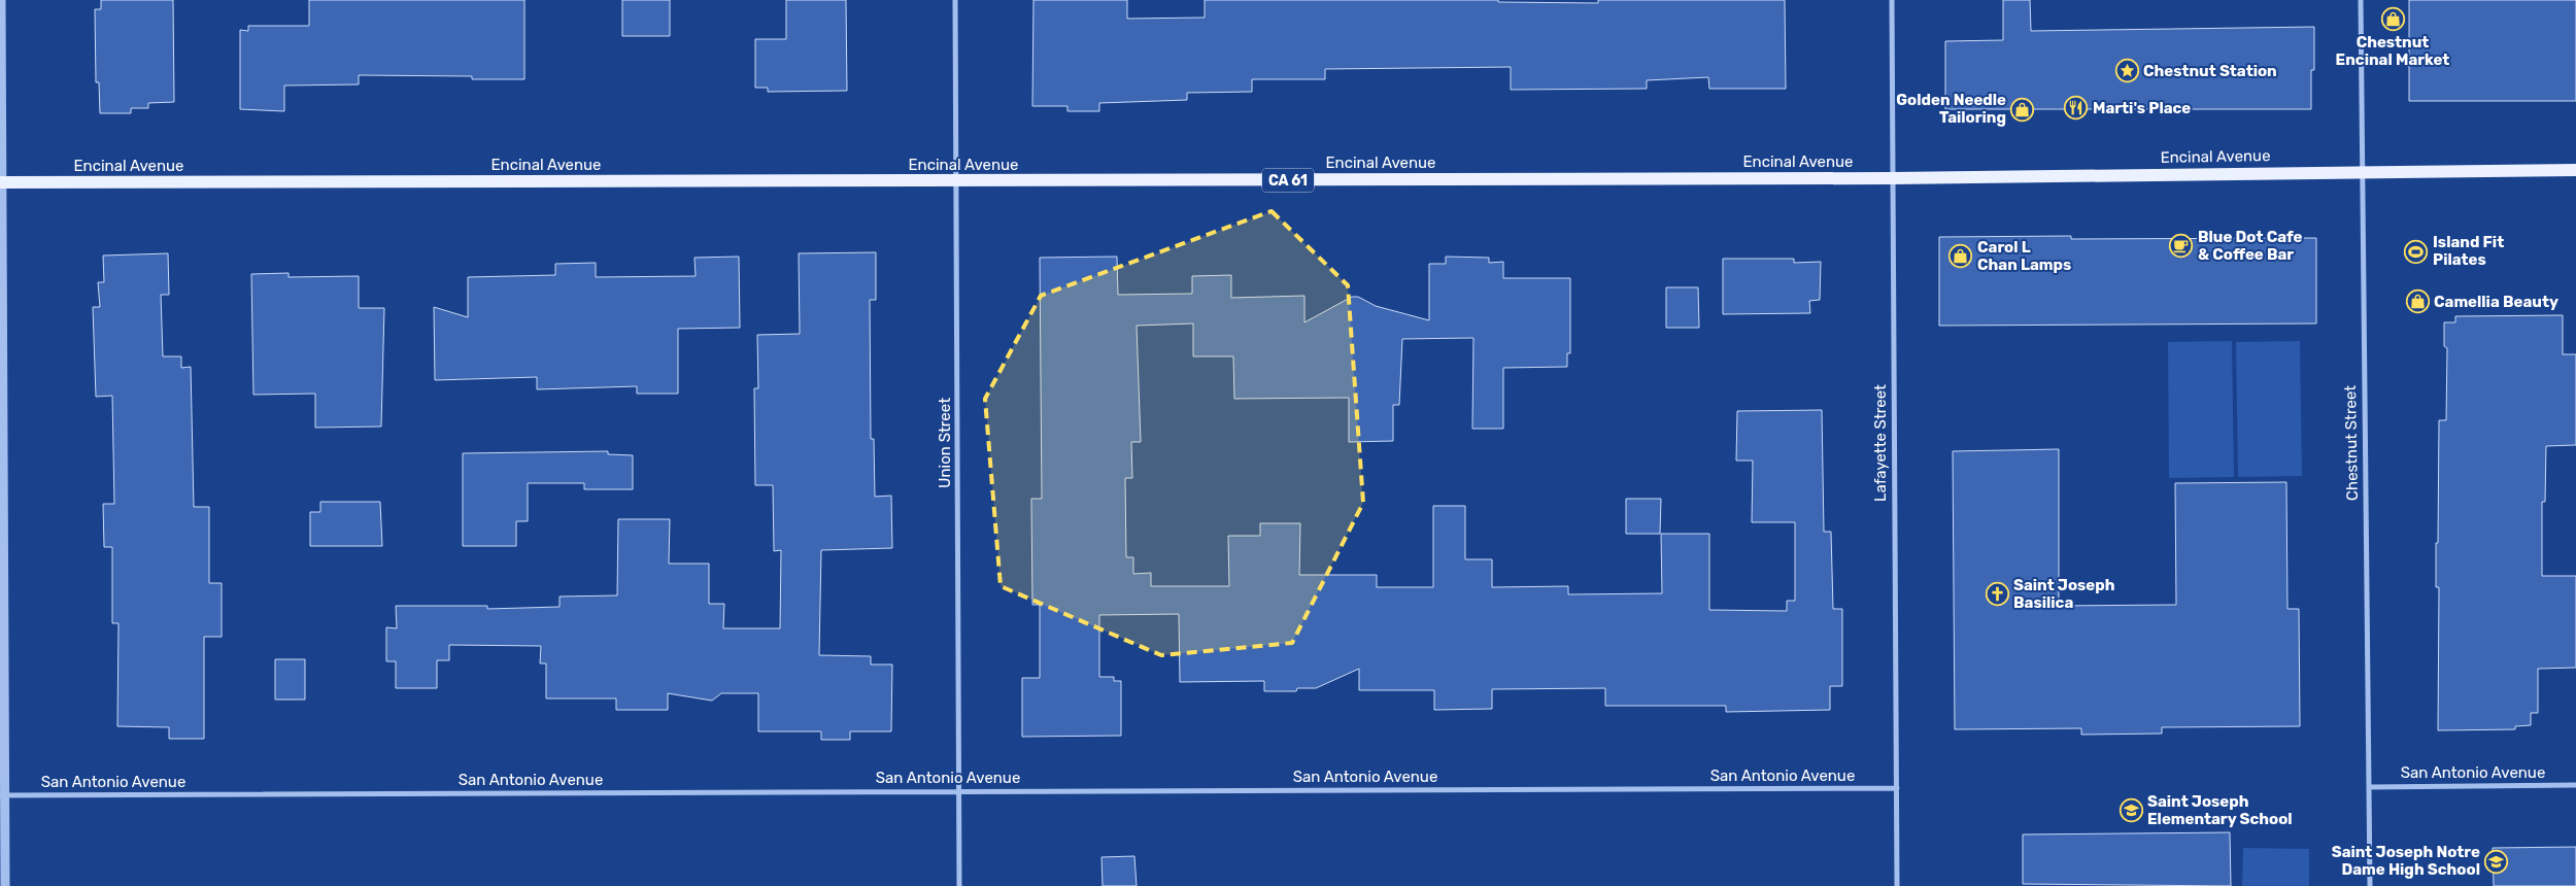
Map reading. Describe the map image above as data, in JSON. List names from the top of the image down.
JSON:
{
  "streets": {
    "main road": ["Encinal Avenue", "CA 61"],
    "street": [
      "Union Street",
      "Lafayette Street",
      "Chestnut Street",
      "San Antonio Avenue"
    ]
  },
  "crossings": [
    ["Encinal Avenue", "Union Street"],
    ["Encinal Avenue", "Lafayette Street"],
    ["Encinal Avenue", "Chestnut Street"],
    ["Union Street", "San Antonio Avenue"],
    ["Lafayette Street", "San Antonio Avenue"],
    ["Chestnut Street", "San Antonio Avenue"]
  ],
  "places": {
    "shop": [
      "Chestnut Encinal Market",
      "Golden Needle Tailoring",
      "Carol L Chan Lamps",
      "Camellia Beauty"
    ],
    "place": ["Chestnut Station"],
    "restaurant": ["Marti's Place"],
    "cafe": ["Blue Dot Cafe & Coffee Bar"],
    "sports": ["Island Fit Pilates"],
    "church": ["Saint Joseph Basilica"],
    "school or university": ["Saint Joseph Elementary School", "Saint Joseph Notre Dame High School"]
  }
}
